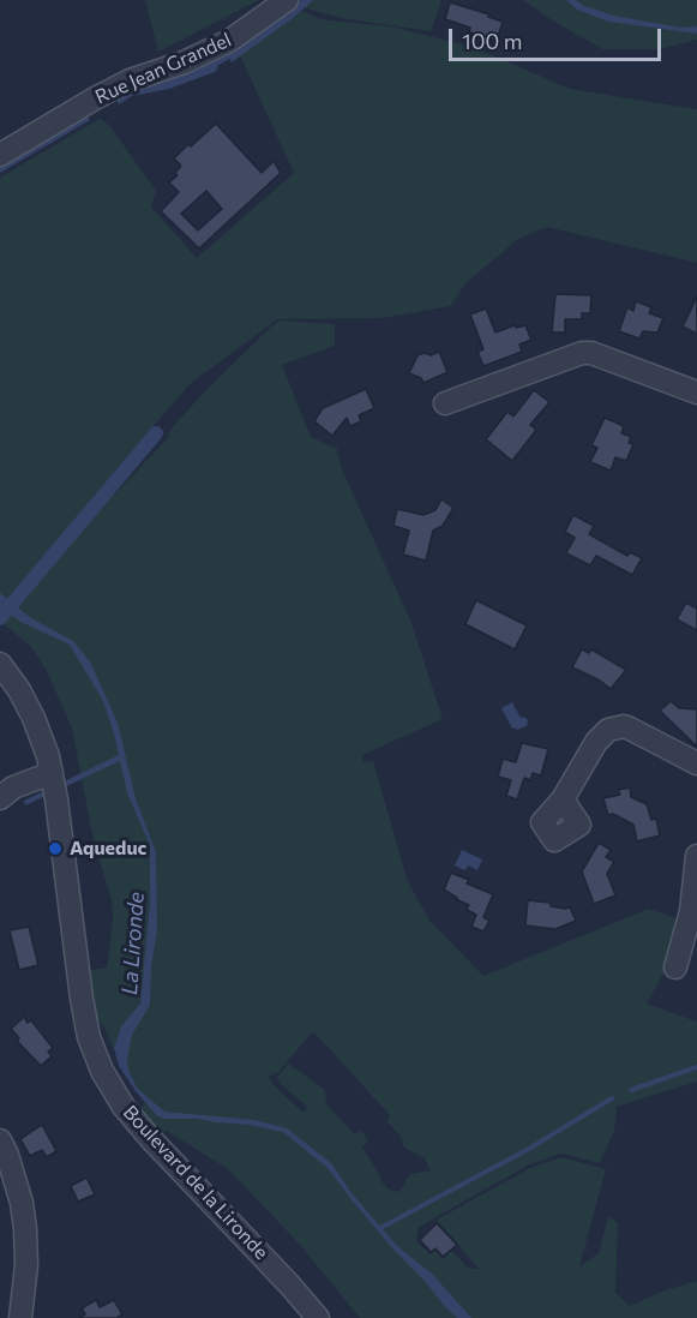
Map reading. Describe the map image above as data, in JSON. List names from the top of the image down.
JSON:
{
  "streets": {
    "street": ["Rue Jean Grandel", "Boulevard de la Lironde"]
  },
  "water": ["La Lironde"],
  "places": ["Aqueduc"],
  "scale_bar": "100 m"
}
